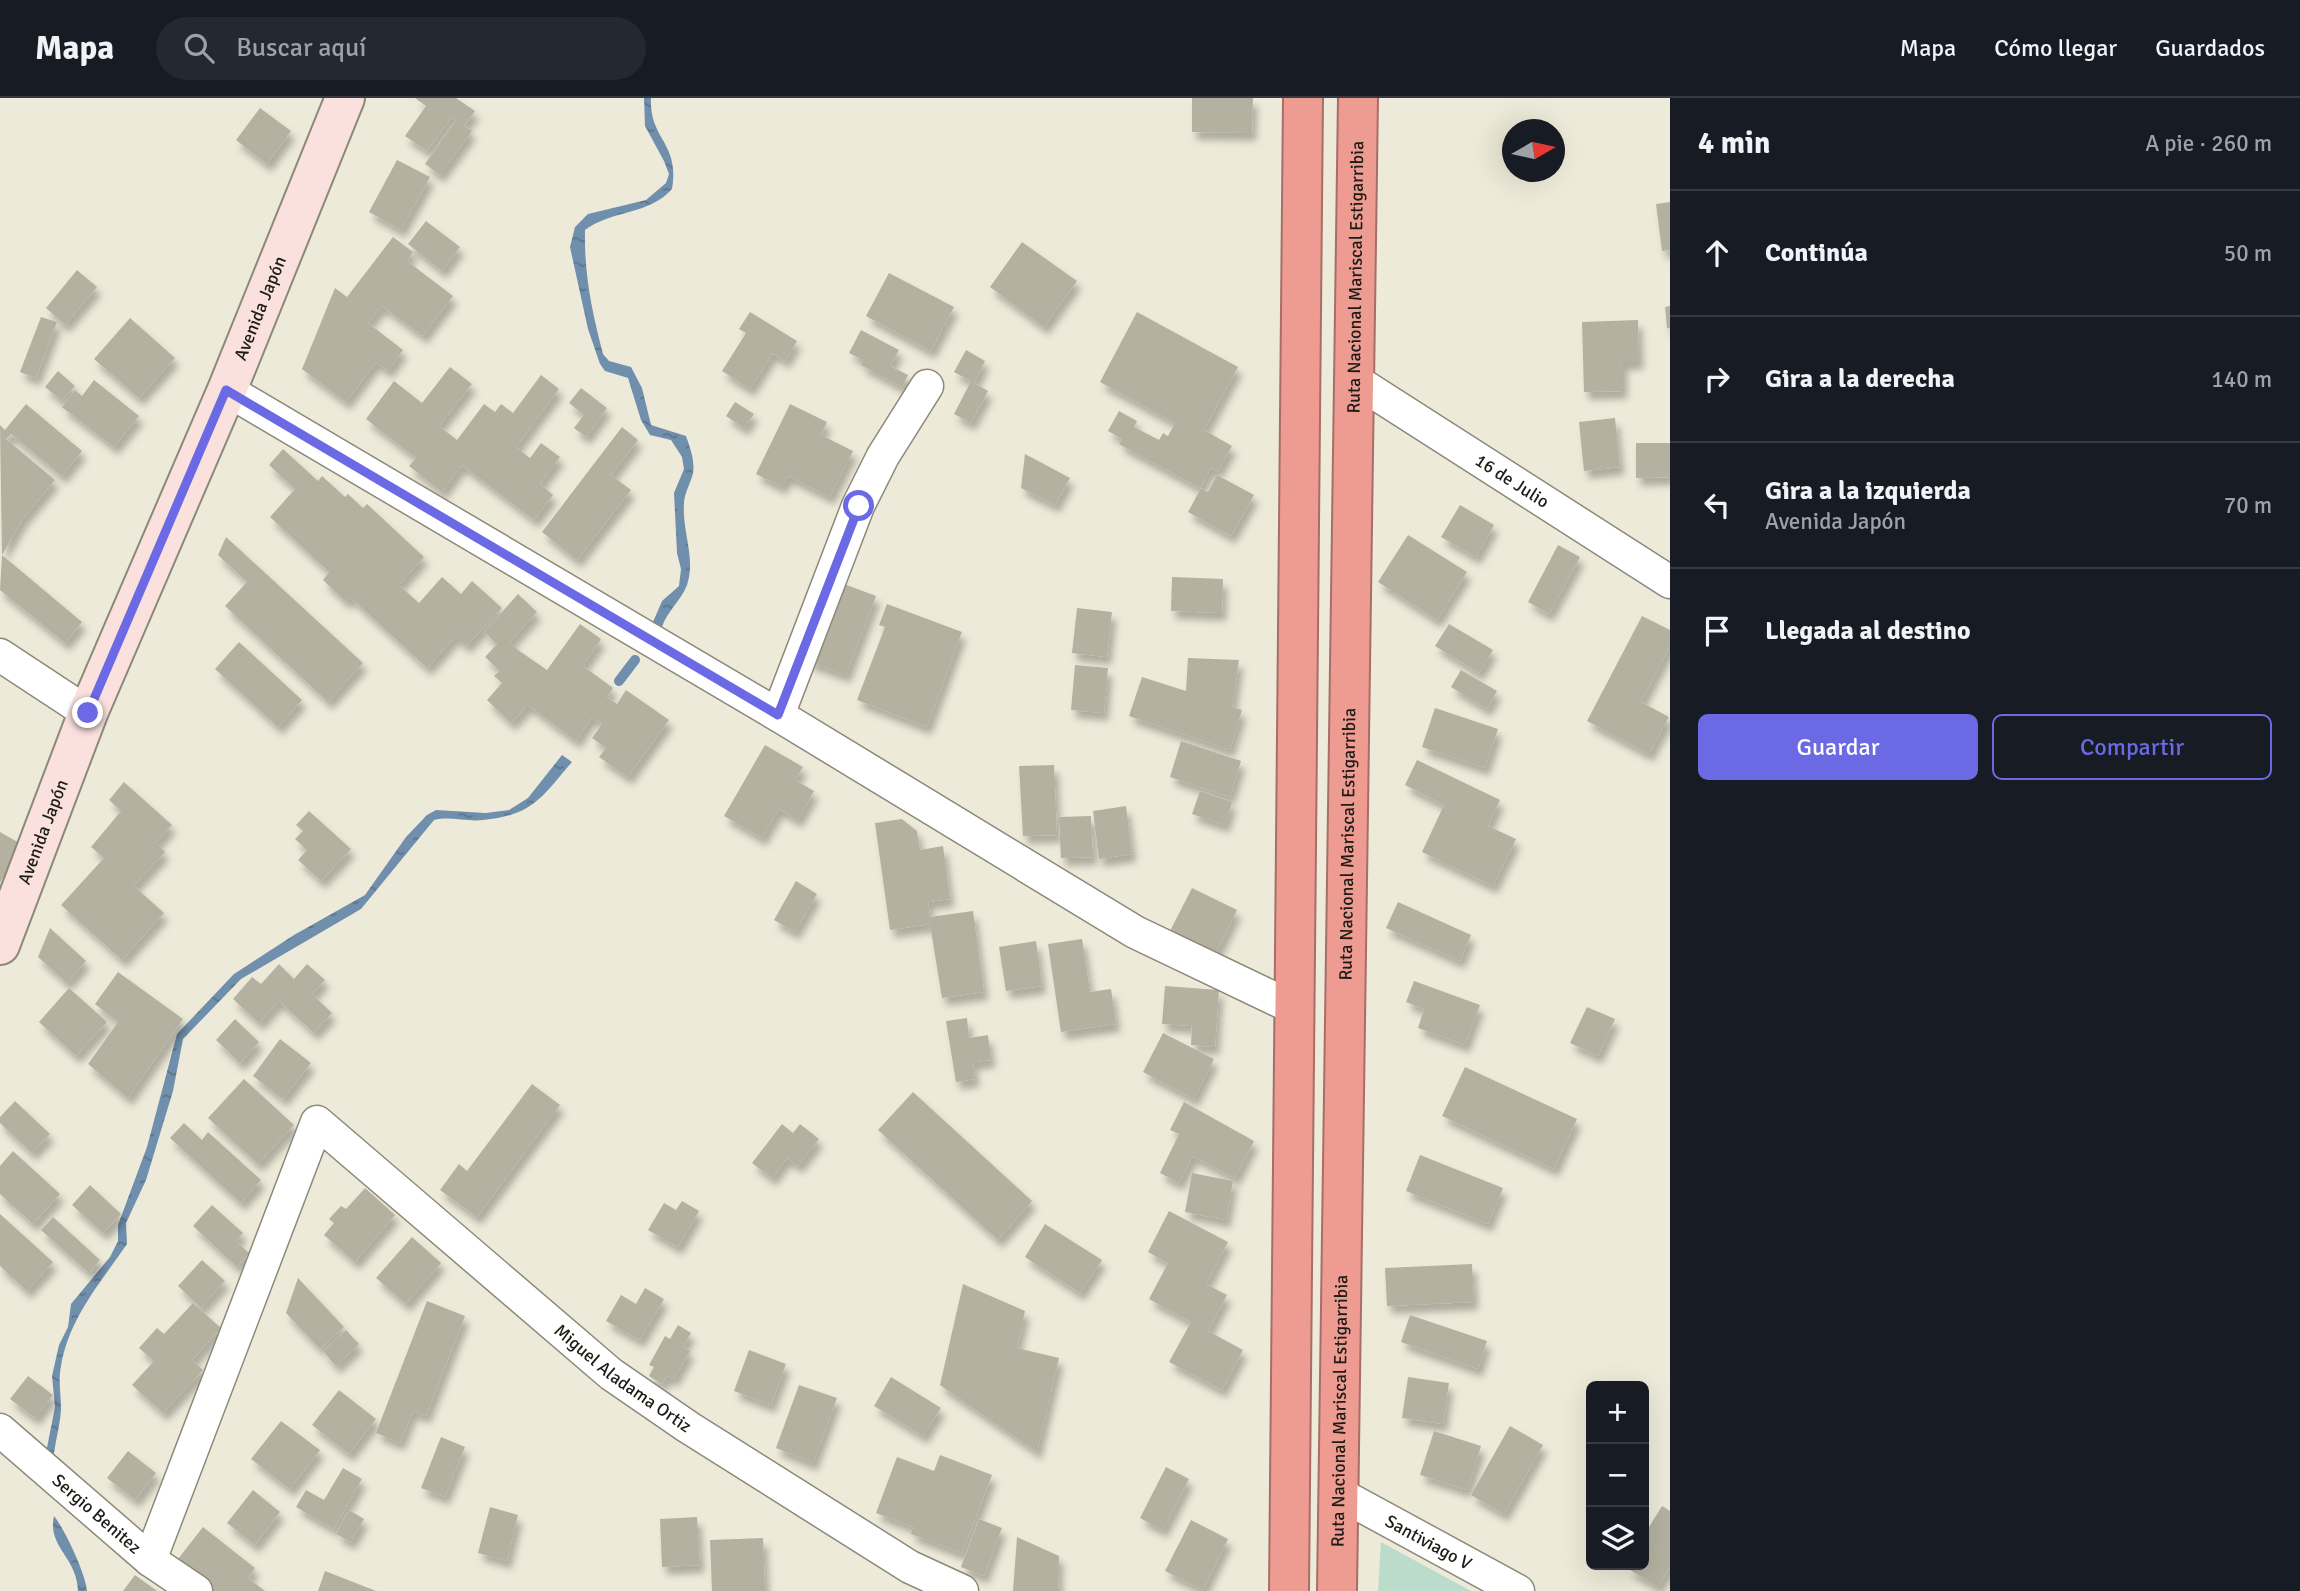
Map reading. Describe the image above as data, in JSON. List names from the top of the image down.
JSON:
{
  "streets": {
    "highway": ["Ruta Nacional Mariscal Estigarribia"],
    "street": [
      "Avenida Japón",
      "16 de Julio",
      "Miguel Aladama Ortiz",
      "Sergio Benitez",
      "Santiviago V"
    ]
  },
  "crossings": [
    ["Ruta Nacional Mariscal Estigarribia", "16 de Julio"],
    ["Ruta Nacional Mariscal Estigarribia", "Santiviago V"],
    ["Miguel Aladama Ortiz", "Sergio Benitez"]
  ],
  "north": "right",
  "page": {
    "header": "Mapa",
    "search": "Buscar aquí",
    "nav": ["Mapa", "Cómo llegar", "Guardados"],
    "heading": ["4 min", "A pie · 260 m"],
    "list": [
      ["Continúa", "50 m"],
      ["Gira a la derecha", "140 m"],
      ["Gira a la izquierda", "Avenida Japón", "70 m"],
      "Llegada al destino"
    ],
    "buttons": ["Guardar", "Compartir"],
    "map_buttons": ["+", "−"]
  }
}
